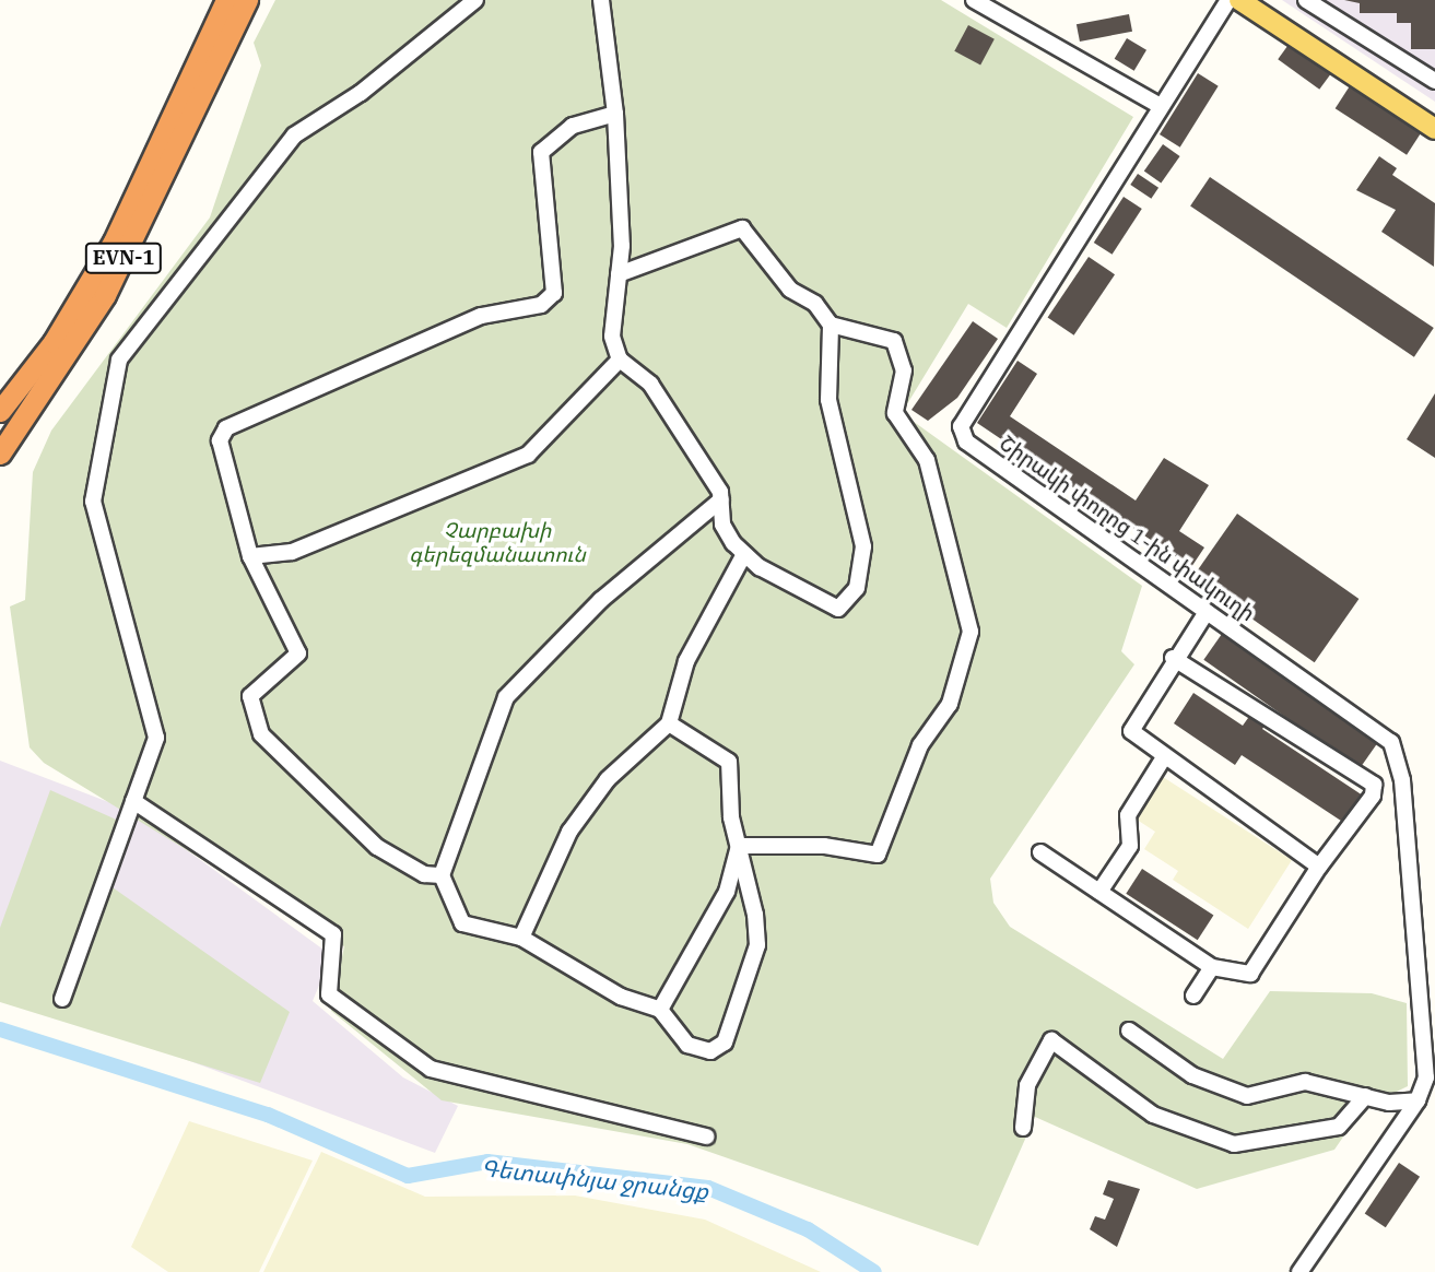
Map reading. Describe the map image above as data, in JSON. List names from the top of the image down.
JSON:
{
  "streets": {
    "highway": ["EVN-1"],
    "lane": ["Շիրակի փողոց 1-ին փակուղի"]
  },
  "water": ["Գետափնյա ջրանցք"],
  "parks": ["Չարբախի գերեզմանատուն"]
}
